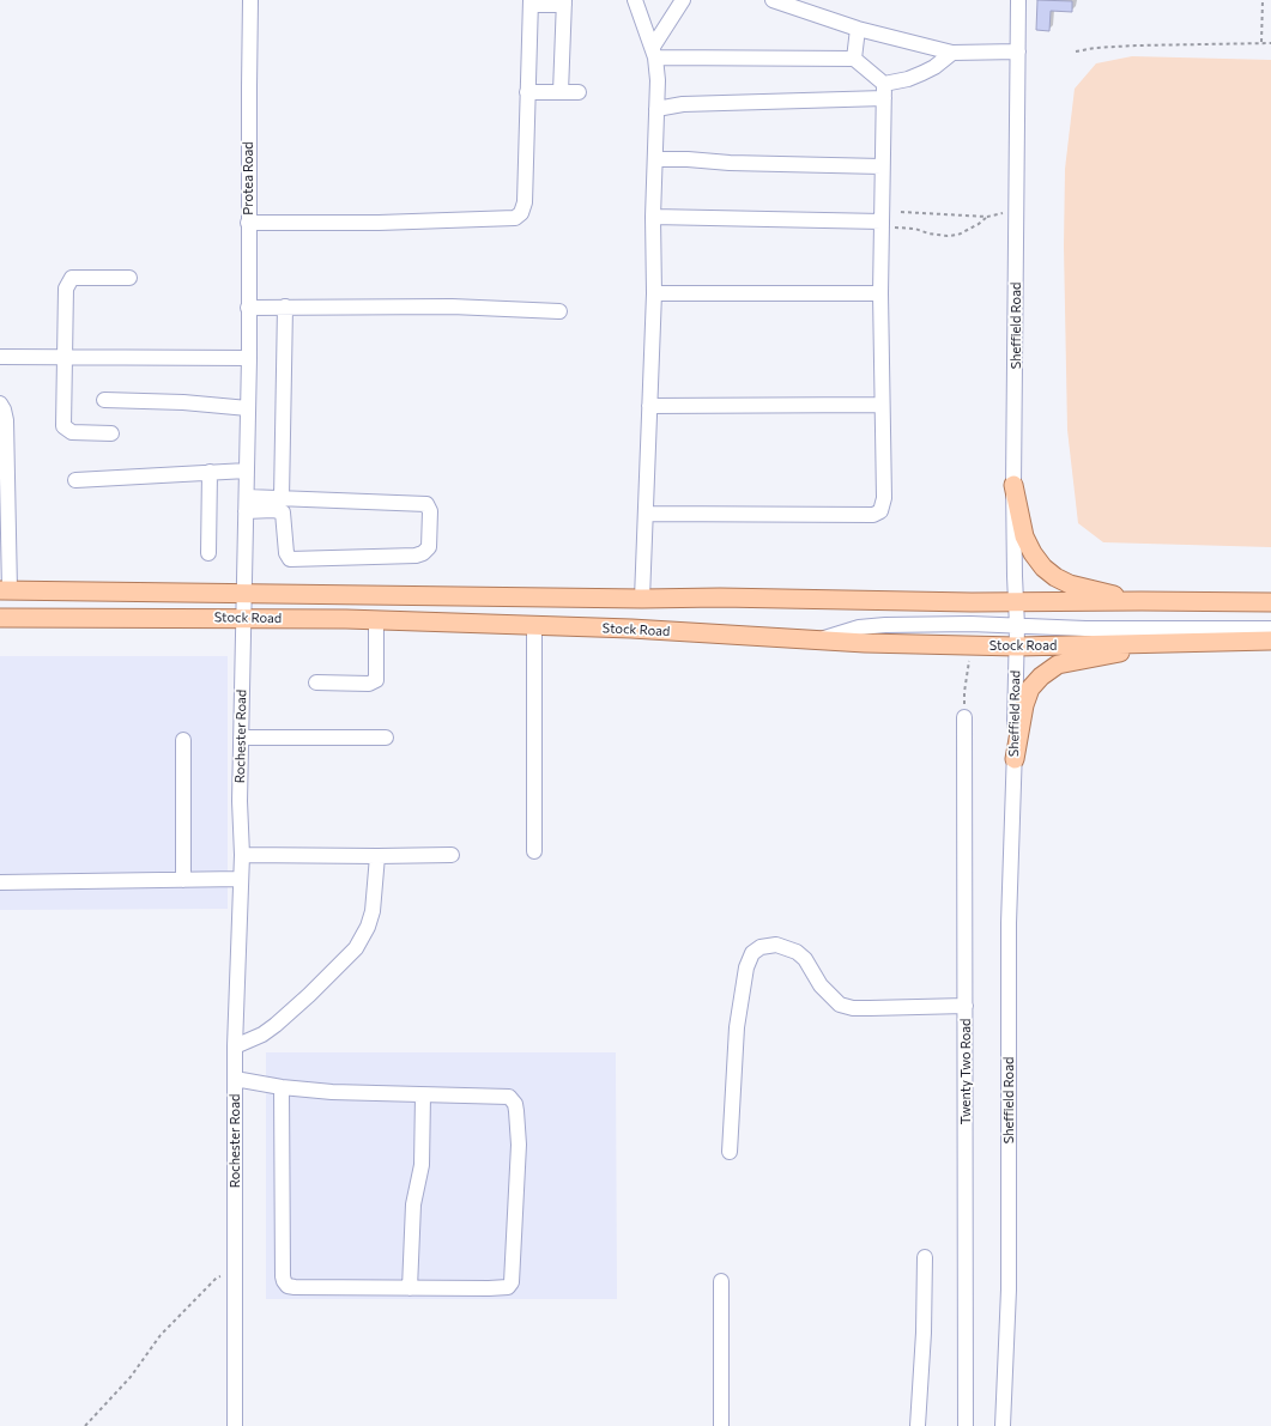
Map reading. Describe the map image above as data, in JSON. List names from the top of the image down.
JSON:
{
  "streets": {
    "main road": ["Stock Road"],
    "street": [
      "Protea Road",
      "Sheffield Road",
      "Rochester Road",
      "Twenty Two Road"
    ]
  },
  "crossings": [
    ["Protea Road", "Stock Road"],
    ["Protea Road", "Rochester Road"],
    ["Sheffield Road", "Stock Road"],
    ["Stock Road", "Rochester Road"]
  ]
}
